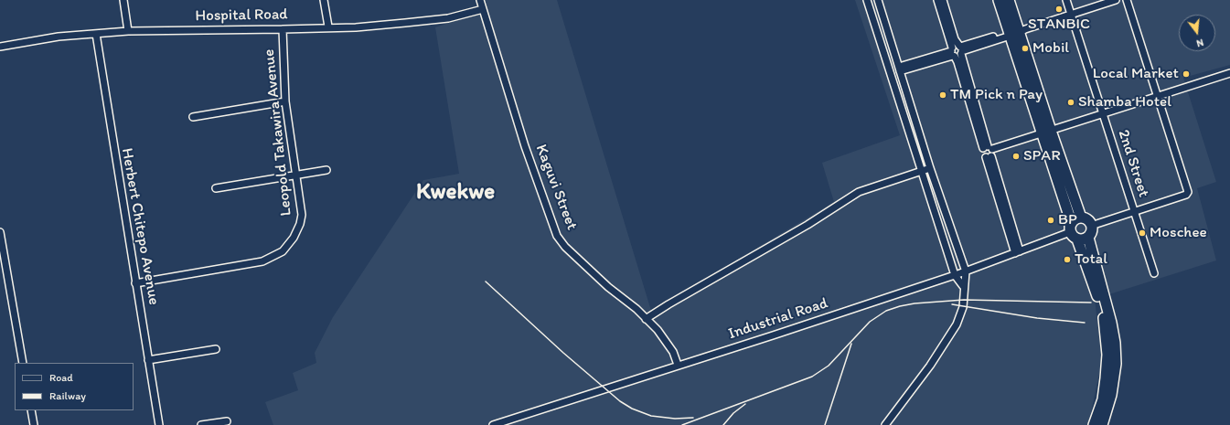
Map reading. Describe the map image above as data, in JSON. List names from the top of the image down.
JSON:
{
  "streets": {
    "street": [
      "Hospital Road",
      "Leopold Takawira Avenue",
      "2nd Street",
      "Kaguvi Street",
      "Herbert Chitepo Avenue",
      "Industrial Road"
    ]
  },
  "crossings": [
    ["Hospital Road", "Leopold Takawira Avenue"],
    ["Hospital Road", "Kaguvi Street"],
    ["Hospital Road", "Herbert Chitepo Avenue"],
    ["Leopold Takawira Avenue", "Herbert Chitepo Avenue"],
    ["Kaguvi Street", "Industrial Road"]
  ],
  "districts": ["Kwekwe"],
  "places": [
    "STANBIC",
    "Mobil",
    "Local Market",
    "TM Pick n Pay",
    "Shamba Hotel",
    "SPAR",
    "BP",
    "Moschee",
    "Total"
  ],
  "legend": ["Road", "Railway"],
  "north": "bottom"
}
